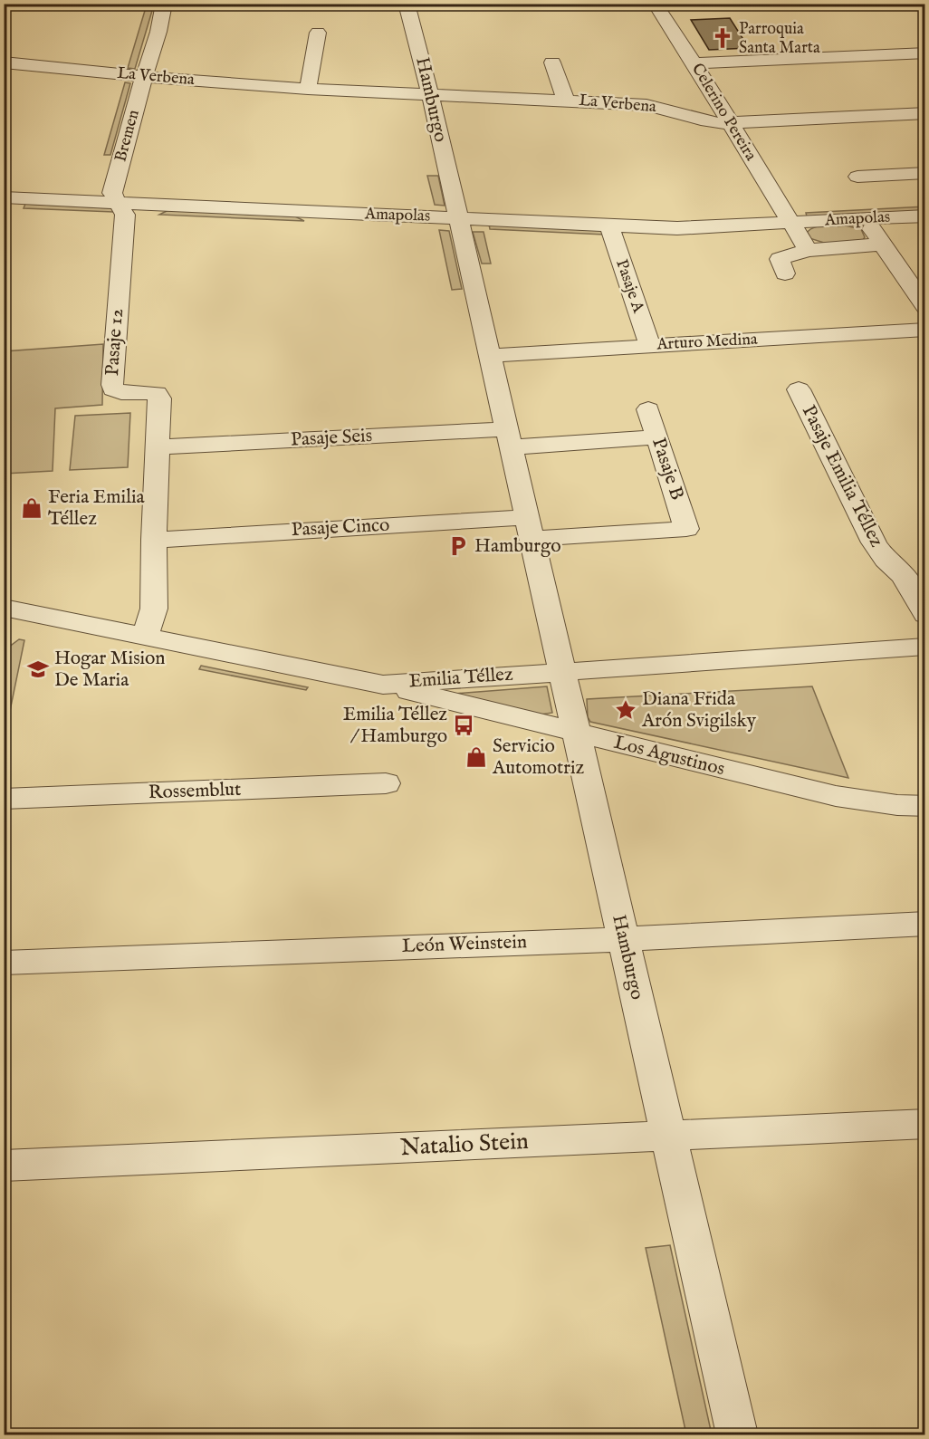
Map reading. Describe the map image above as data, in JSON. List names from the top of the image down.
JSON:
{
  "streets": {
    "street": [
      "La Verbena",
      "Hamburgo",
      "Celerino Pereira",
      "Bremen",
      "Amapolas",
      "Pasaje A",
      "Pasaje 12",
      "Arturo Medina",
      "Pasaje Seis",
      "Pasaje B",
      "Pasaje Emilia Téllez",
      "Pasaje Cinco",
      "Emilia Téllez",
      "Los Agustinos",
      "Rossemblut",
      "León Weinstein",
      "Natalio Stein"
    ]
  },
  "crossings": [
    ["La Verbena", "Hamburgo"],
    ["La Verbena", "Celerino Pereira"],
    ["La Verbena", "Bremen"],
    ["Hamburgo", "Amapolas"],
    ["Hamburgo", "Arturo Medina"],
    ["Hamburgo", "Pasaje Seis"],
    ["Hamburgo", "Pasaje Cinco"],
    ["Hamburgo", "Emilia Téllez"],
    ["Hamburgo", "Los Agustinos"],
    ["Hamburgo", "León Weinstein"],
    ["Hamburgo", "Natalio Stein"],
    ["Celerino Pereira", "Amapolas"],
    ["Bremen", "Amapolas"],
    ["Bremen", "Pasaje 12"],
    ["Amapolas", "Pasaje A"],
    ["Amapolas", "Pasaje 12"],
    ["Pasaje A", "Arturo Medina"],
    ["Pasaje 12", "Pasaje Seis"],
    ["Pasaje 12", "Pasaje Cinco"],
    ["Pasaje 12", "Emilia Téllez"],
    ["Pasaje Seis", "Pasaje B"],
    ["Pasaje B", "Pasaje Cinco"],
    ["Emilia Téllez", "Los Agustinos"]
  ],
  "places": {
    "church": ["Parroquia Santa Marta"],
    "shop": ["Feria Emilia Téllez", "Servicio Automotriz"],
    "parking": ["Hamburgo"],
    "school or university": ["Hogar Mision De Maria"],
    "place": ["Diana Frida Arón Svigilsky"],
    "bus stop": ["Emilia Téllez / Hamburgo"]
  }
}
